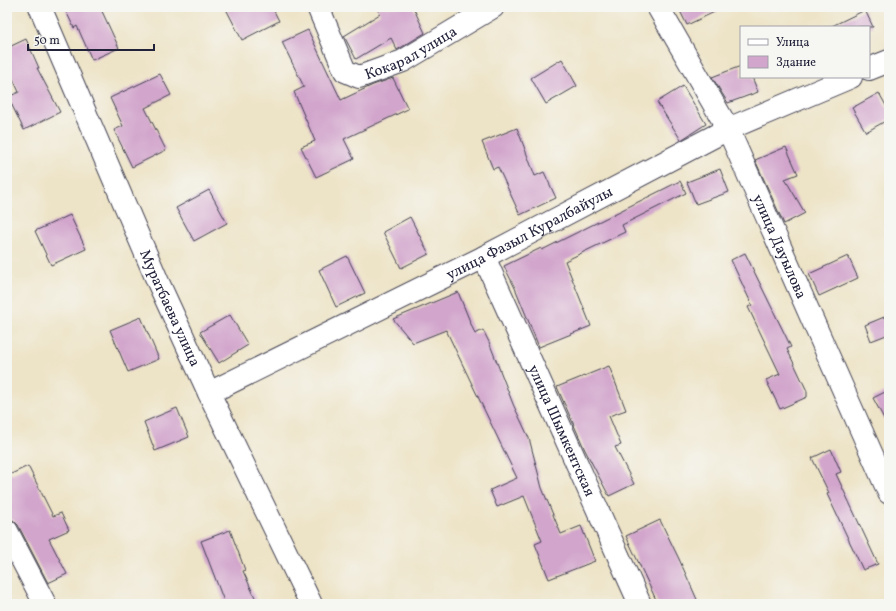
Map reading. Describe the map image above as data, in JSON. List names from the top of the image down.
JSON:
{
  "streets": {
    "street": [
      "Кокарал улица",
      "улица Фазыл Куралбайулы",
      "улица Дауылова",
      "Муратбаева улица",
      "улица Шымкентская"
    ]
  },
  "crossings": [
    ["улица Фазыл Куралбайулы", "улица Дауылова"],
    ["улица Фазыл Куралбайулы", "Муратбаева улица"],
    ["улица Фазыл Куралбайулы", "улица Шымкентская"]
  ],
  "legend": ["Улица", "Здание"],
  "scale_bar": "50 m"
}
